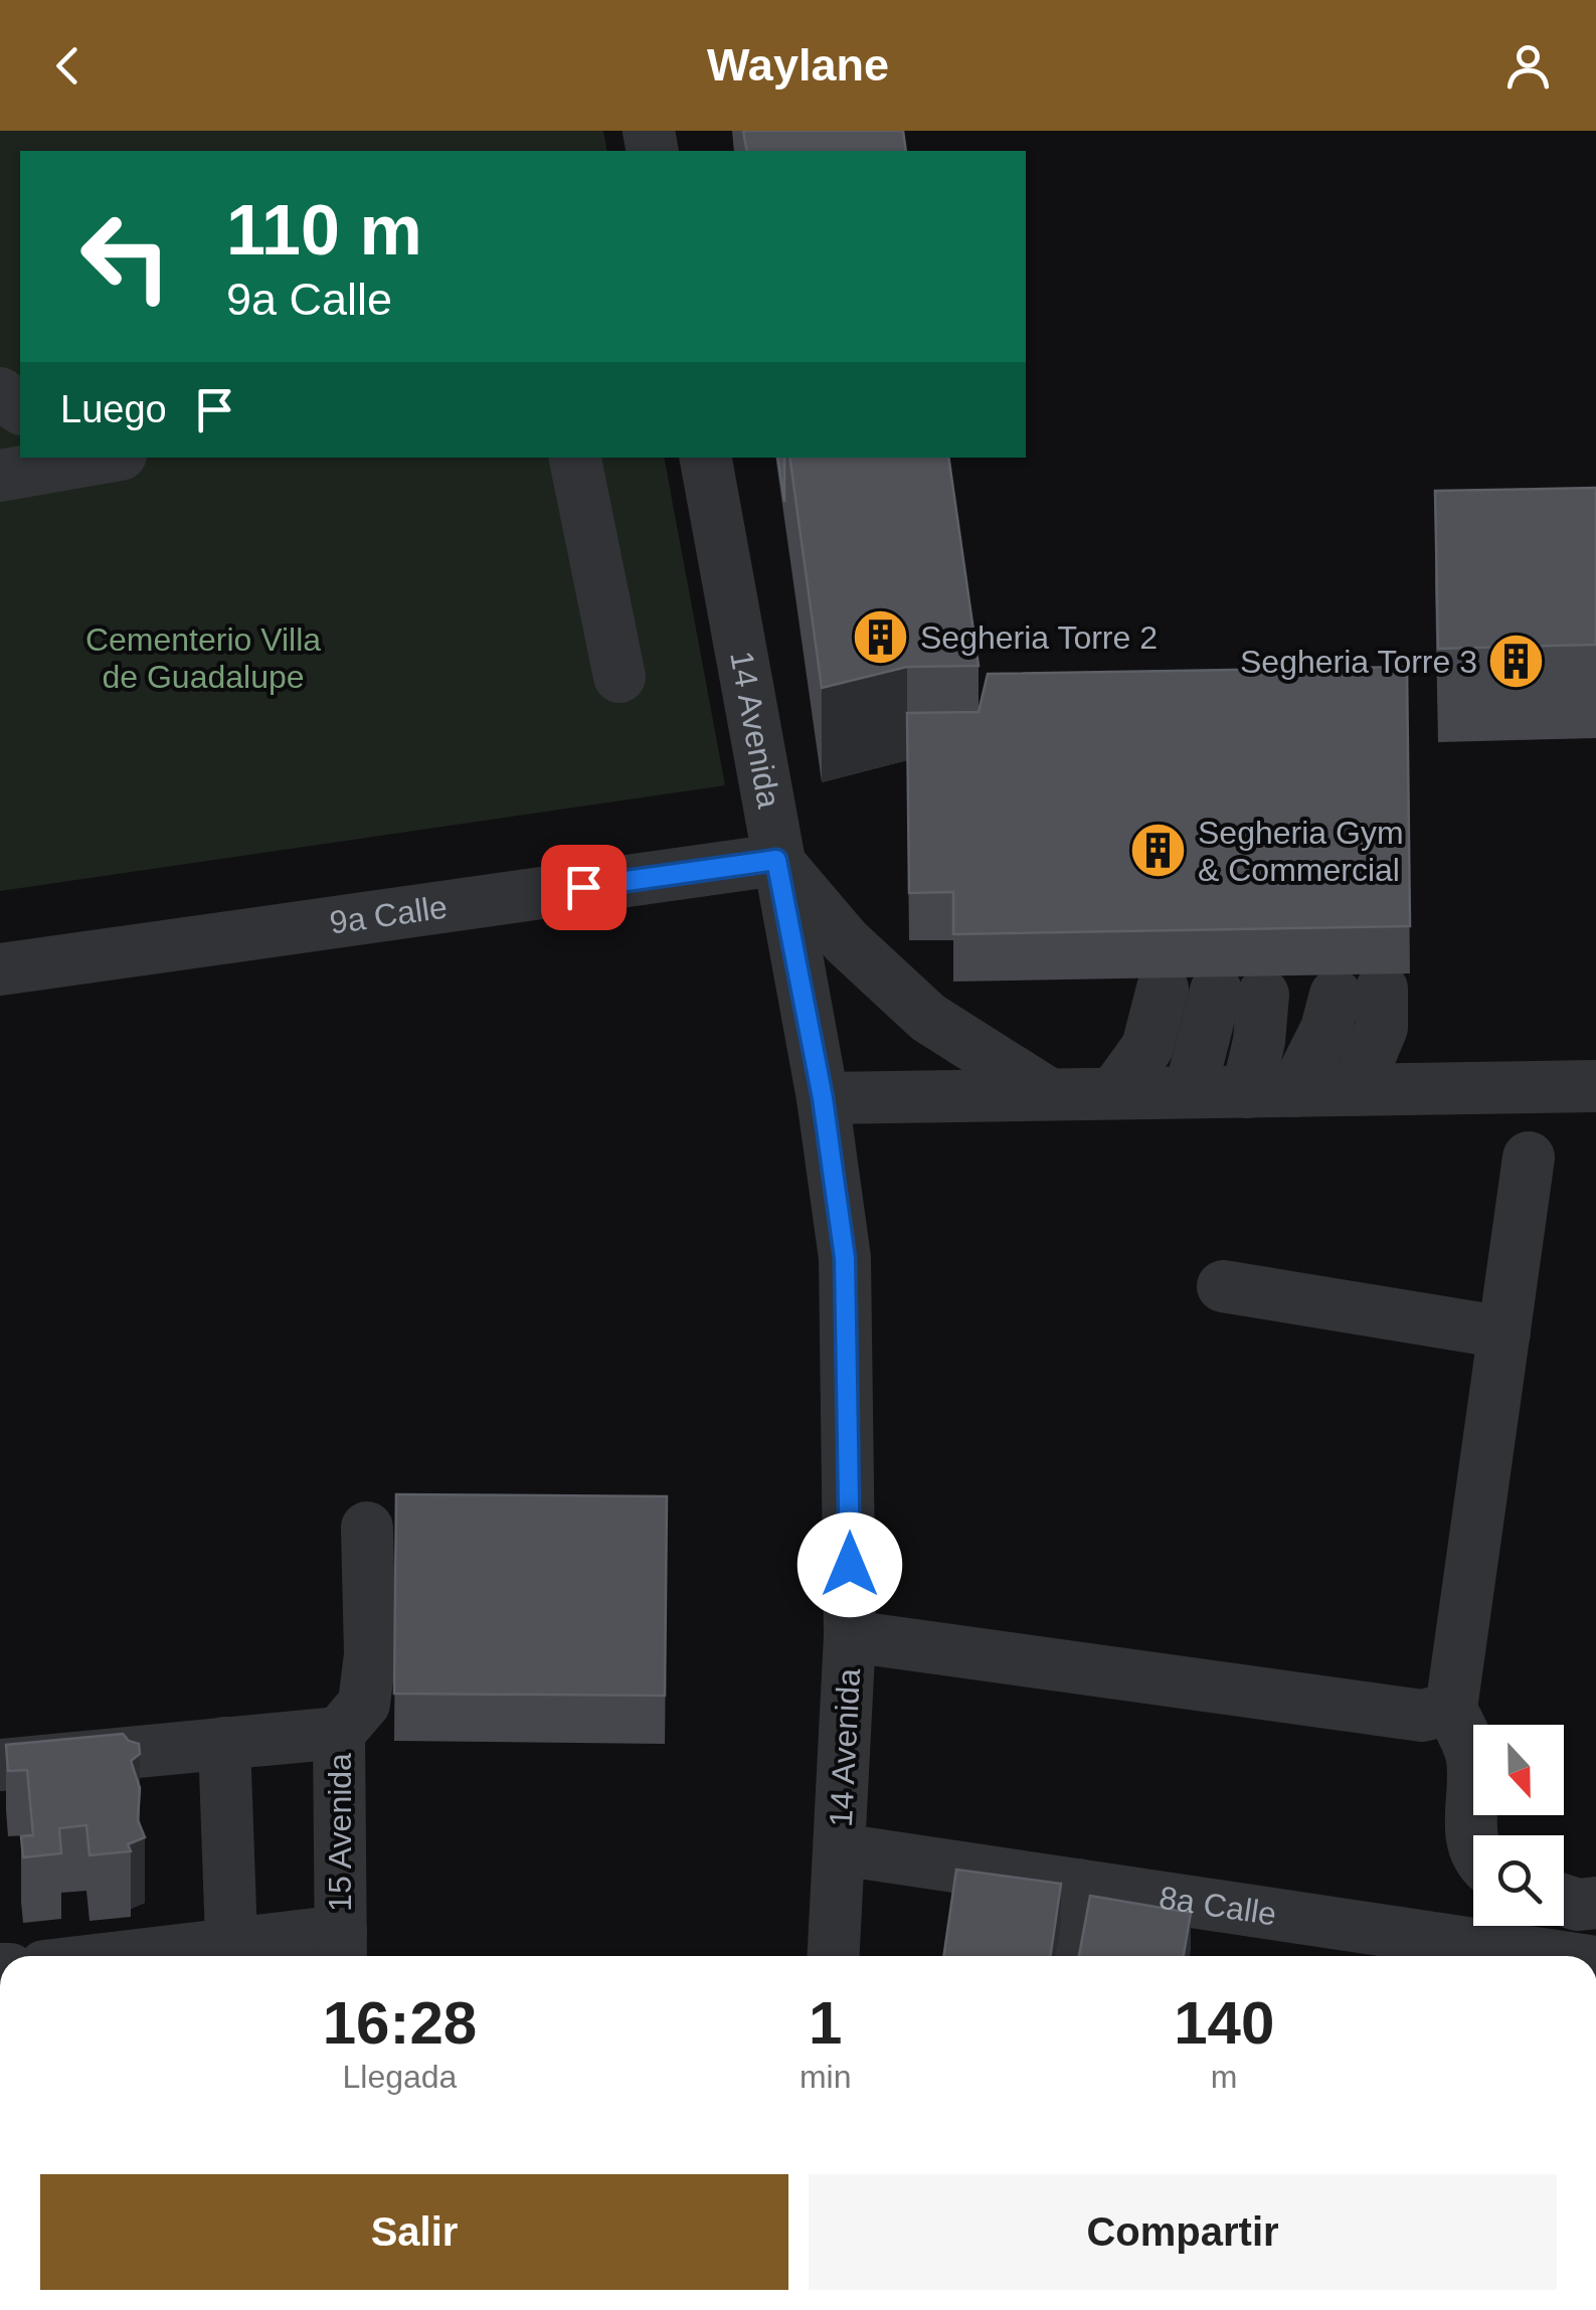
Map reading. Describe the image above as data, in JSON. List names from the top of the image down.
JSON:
{
  "streets": {
    "street": [
      "14 Avenida",
      "9a Calle",
      "15 Avenida",
      "8a Calle"
    ]
  },
  "crossings": [
    ["14 Avenida", "9a Calle"],
    ["14 Avenida", "8a Calle"]
  ],
  "parks": ["Cementerio Villa de Guadalupe"],
  "places": {
    "building": ["Segheria Torre 2", "Segheria Torre 3", "Segheria Gym & Commercial"]
  },
  "north": "bottom",
  "page": {
    "header": "Waylane",
    "turn": ["110 m", "9a Calle"],
    "then": "Luego",
    "eta": [
      "16:28",
      "Llegada",
      "1",
      "min",
      "140",
      "m"
    ],
    "buttons": ["Salir", "Compartir"]
  }
}
